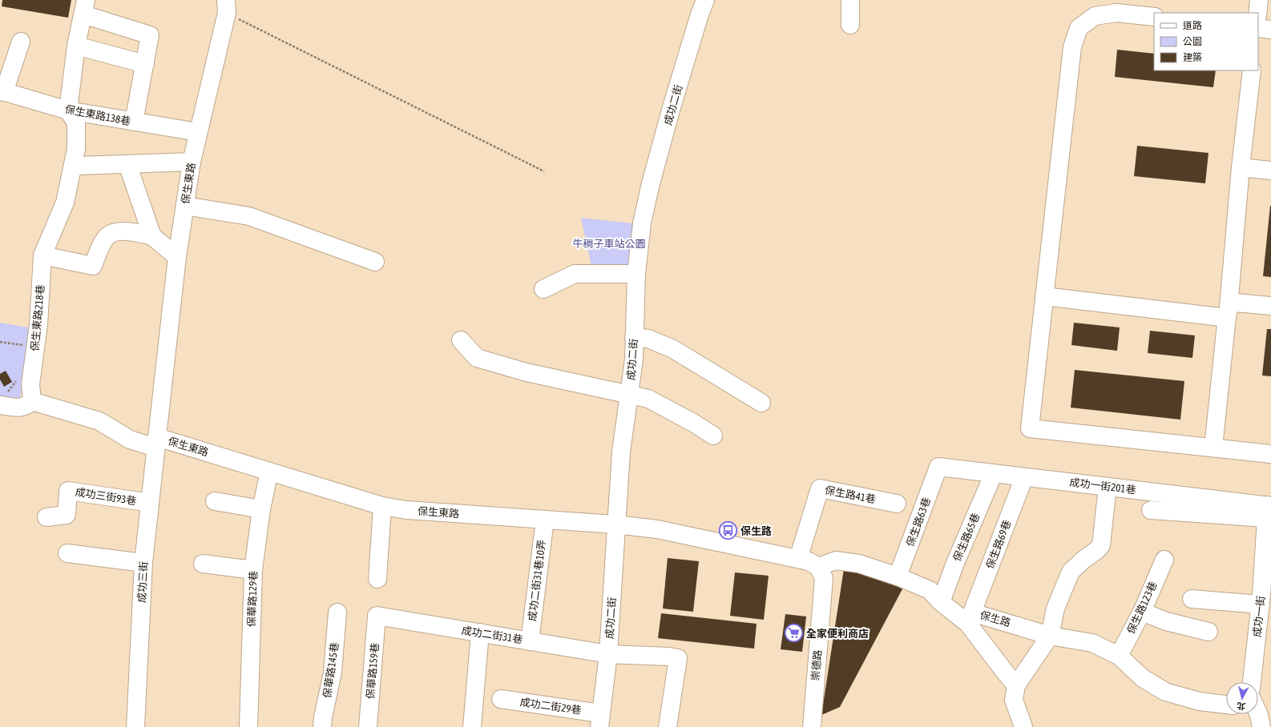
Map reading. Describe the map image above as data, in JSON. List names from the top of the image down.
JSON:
{
  "streets": {
    "street": [
      "成功二街",
      "保生東路138巷",
      "保生東路",
      "保生東路218巷",
      "成功一街201巷",
      "保生路41巷",
      "成功三街93巷",
      "保生路63巷",
      "保生路65巷",
      "保生路69巷",
      "成功二街31巷10弄",
      "成功三街",
      "保華路129巷",
      "保生路123巷",
      "成功一街",
      "保生路",
      "成功二街31巷",
      "崇德路",
      "保華路145巷",
      "保華路159巷",
      "成功二街29巷"
    ]
  },
  "crossings": [
    ["成功二街", "保生東路"],
    ["成功二街", "成功二街31巷"],
    ["成功二街", "成功二街29巷"],
    ["保生東路138巷", "保生東路"],
    ["保生東路138巷", "保生東路218巷"],
    ["保生東路", "成功二街31巷10弄"],
    ["保生東路", "成功三街"],
    ["保生東路", "保華路129巷"],
    ["成功一街201巷", "保生路63巷"],
    ["成功一街201巷", "保生路65巷"],
    ["成功一街201巷", "保生路69巷"],
    ["成功一街201巷", "成功一街"],
    ["成功三街93巷", "成功三街"],
    ["保生路63巷", "保生路"],
    ["保生路65巷", "保生路"],
    ["保生路69巷", "保生路"],
    ["成功二街31巷10弄", "成功二街31巷"],
    ["保生路123巷", "保生路"],
    ["保生路", "崇德路"],
    ["成功二街31巷", "保華路159巷"]
  ],
  "parks": ["牛稠子車站公園"],
  "places": {
    "bus stop": ["保生路"],
    "supermarket": ["全家便利商店"]
  },
  "legend": ["道路", "公園", "建築"],
  "north": "bottom"
}
